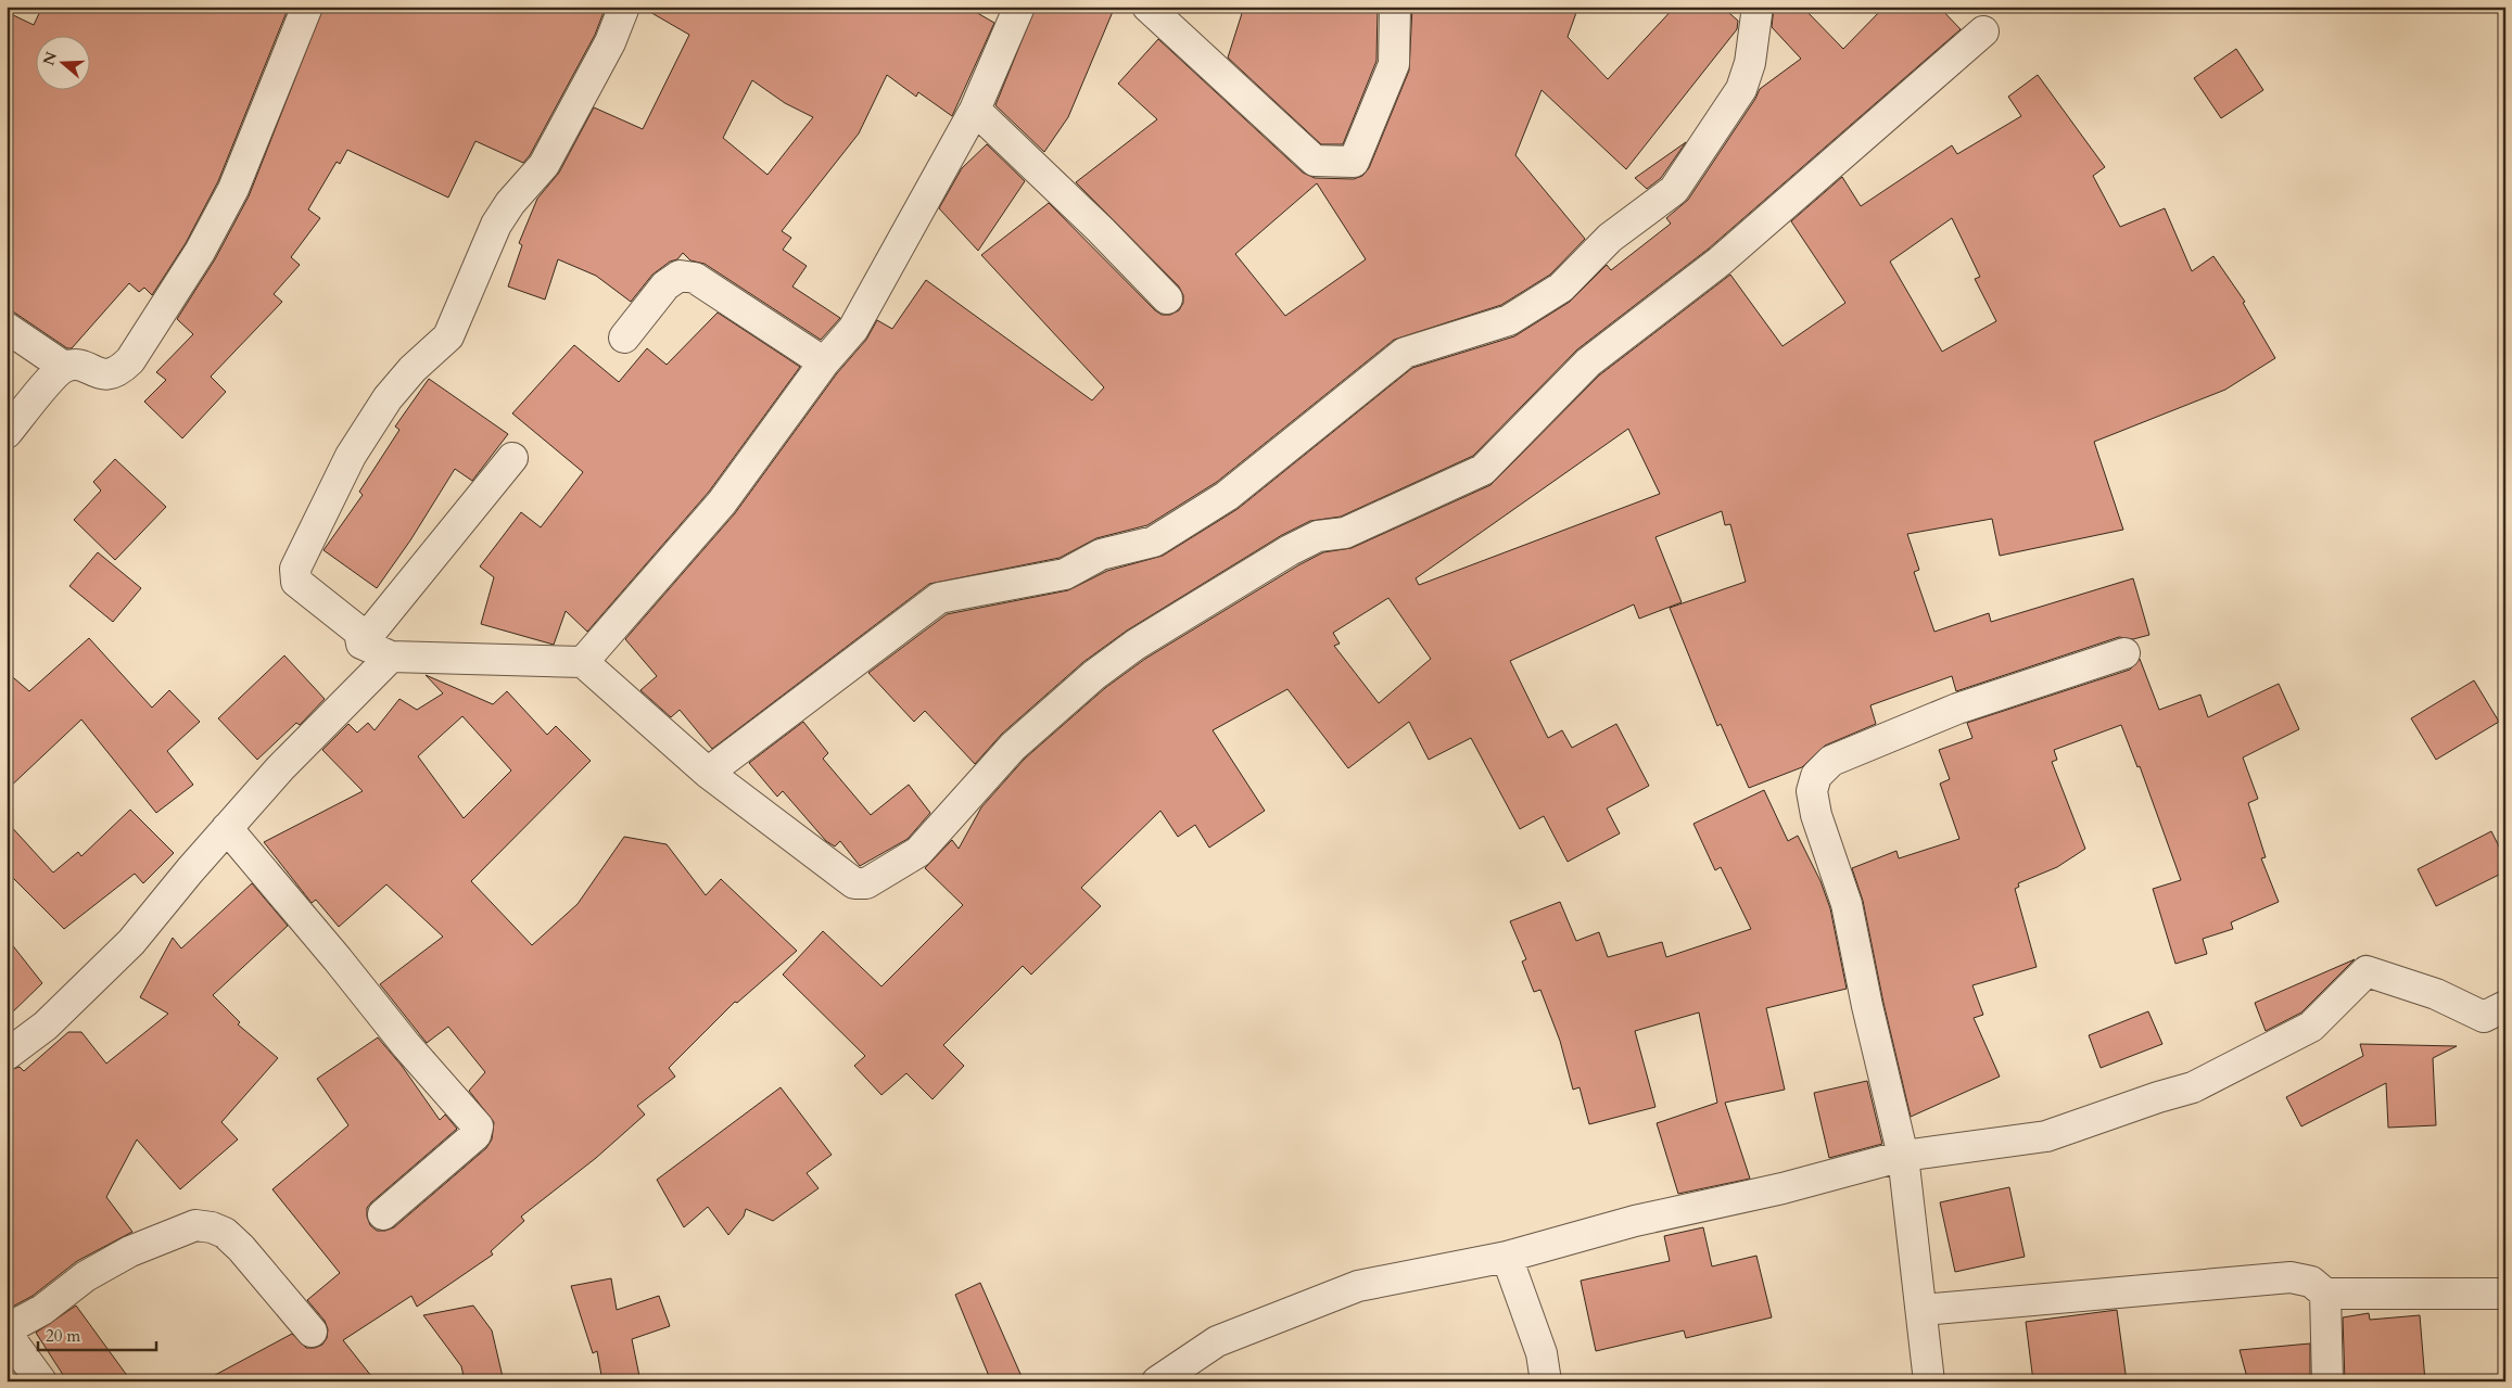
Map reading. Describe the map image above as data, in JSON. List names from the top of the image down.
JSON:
{
  "scale_bar": "20 m",
  "north": "left"
}
